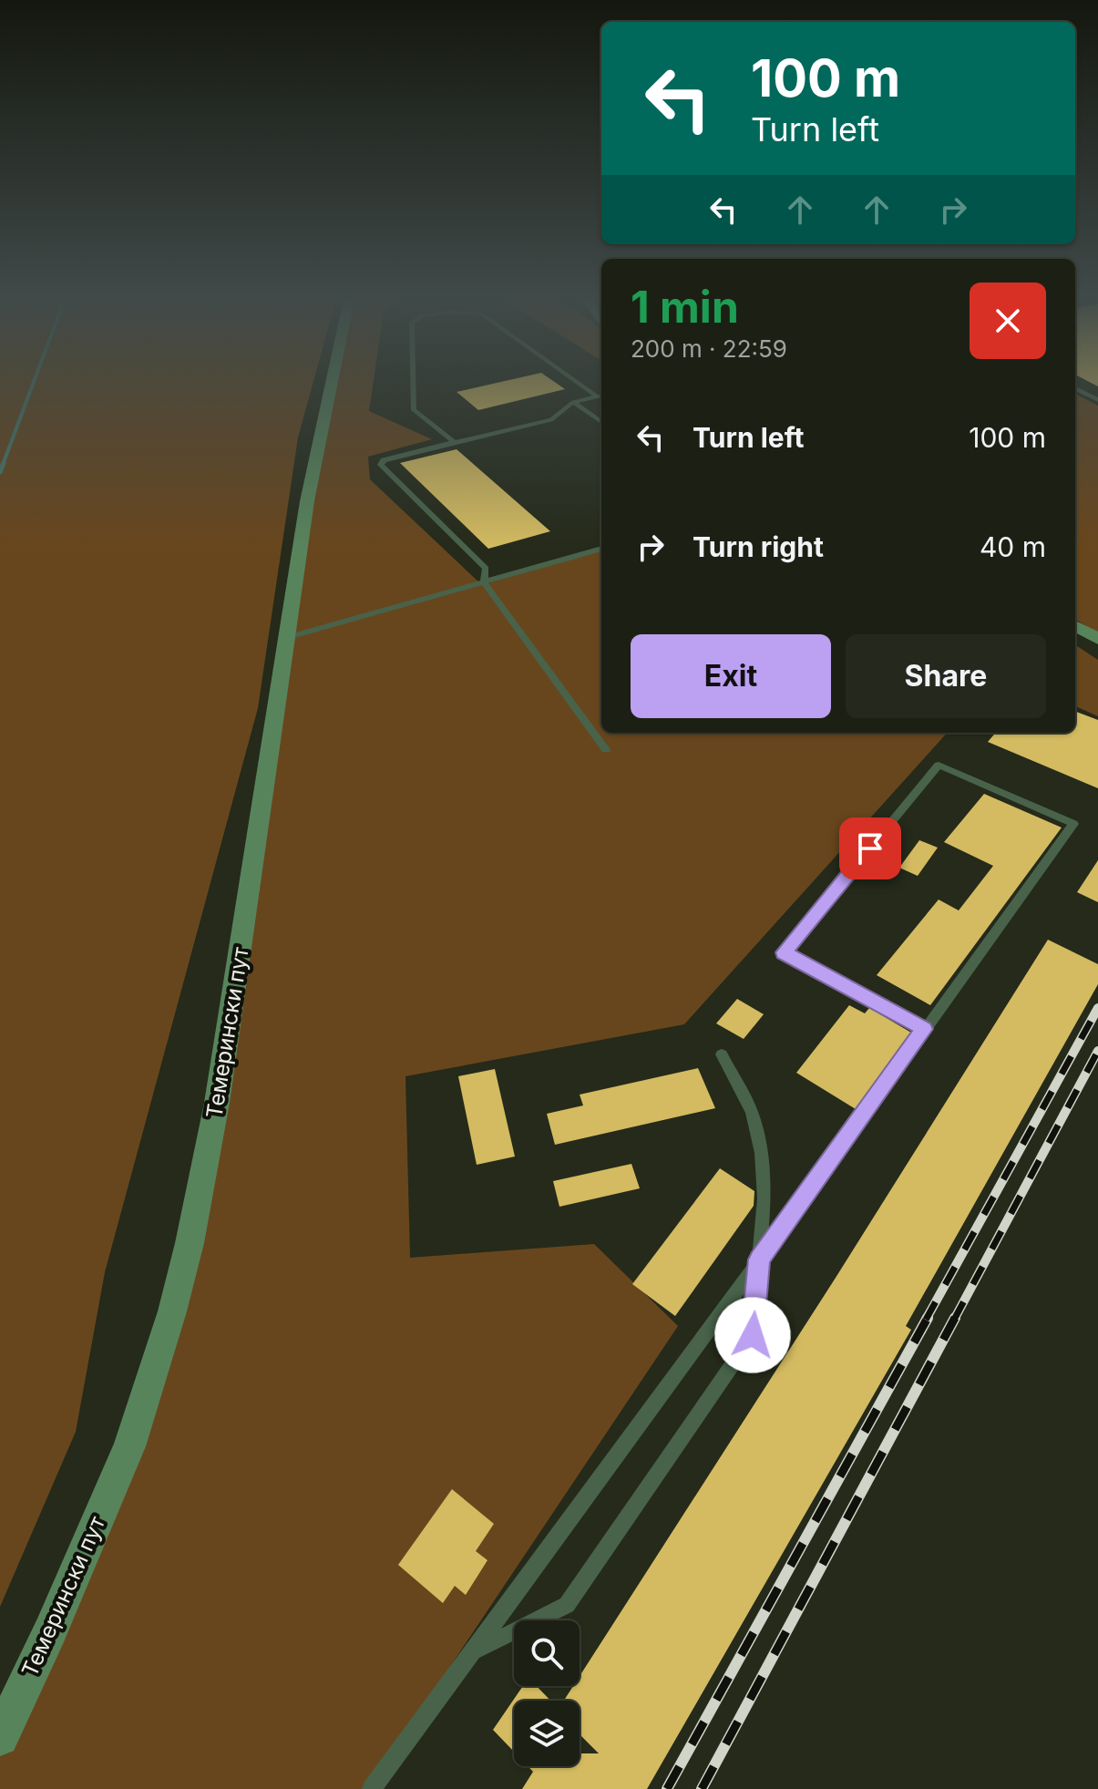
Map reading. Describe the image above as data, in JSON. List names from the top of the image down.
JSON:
{
  "streets": {
    "main road": ["Темерински пут"]
  },
  "page": {
    "turn": ["100 m", "Turn left"],
    "heading": ["1 min", "200 m · 22:59"],
    "list": [
      {
        "name": "Turn left",
        "value": "100 m"
      },
      {
        "name": "Turn right",
        "value": "40 m"
      }
    ],
    "buttons": ["Exit", "Share"]
  }
}
